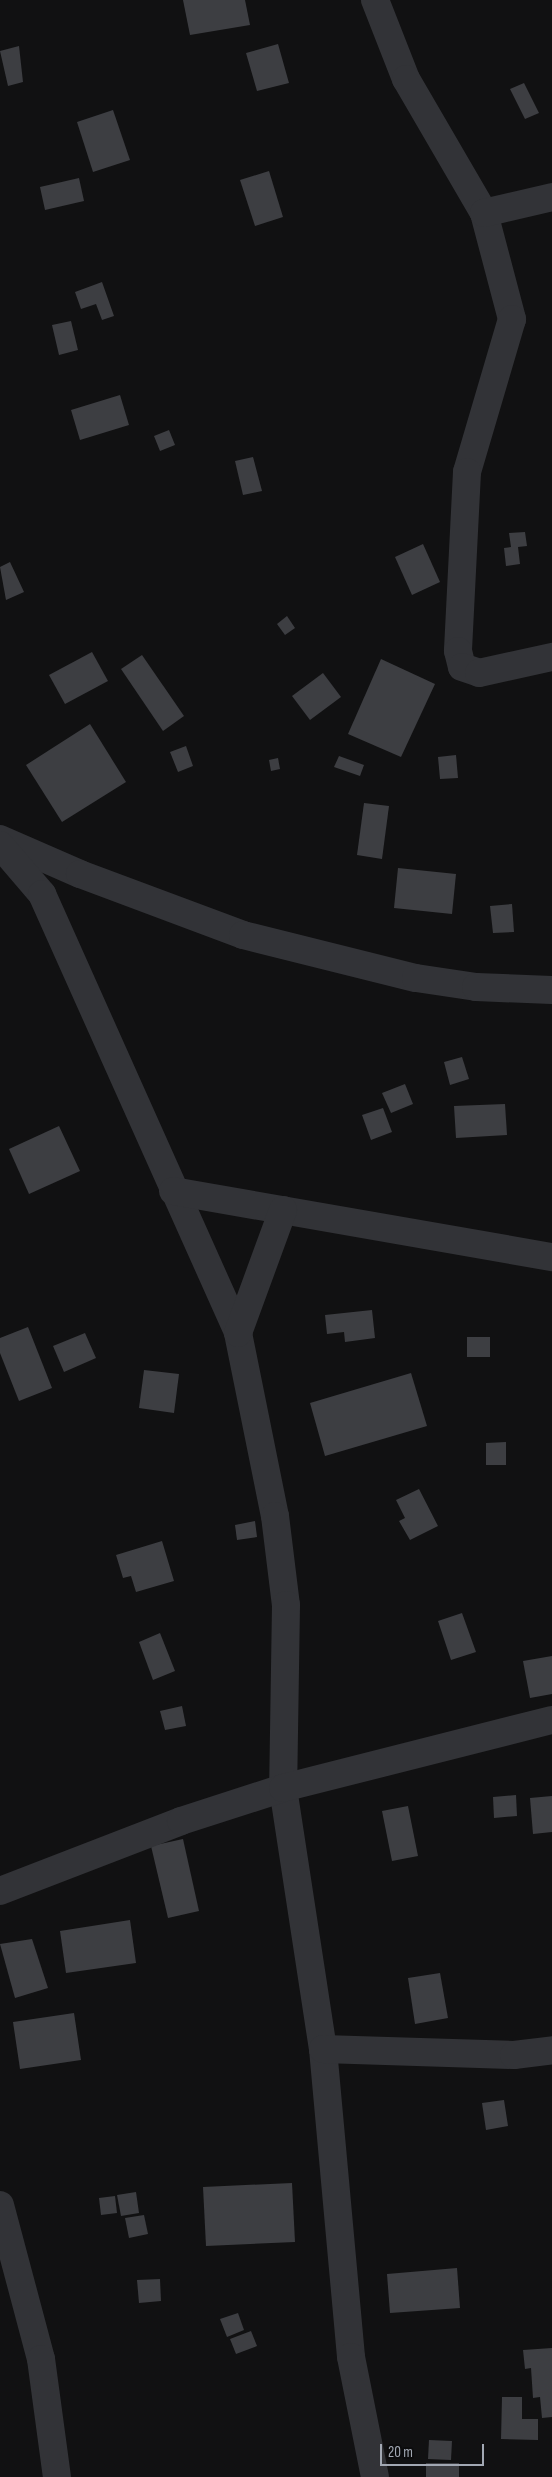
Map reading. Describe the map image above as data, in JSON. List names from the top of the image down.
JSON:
{
  "scale_bar": "20 m"
}
